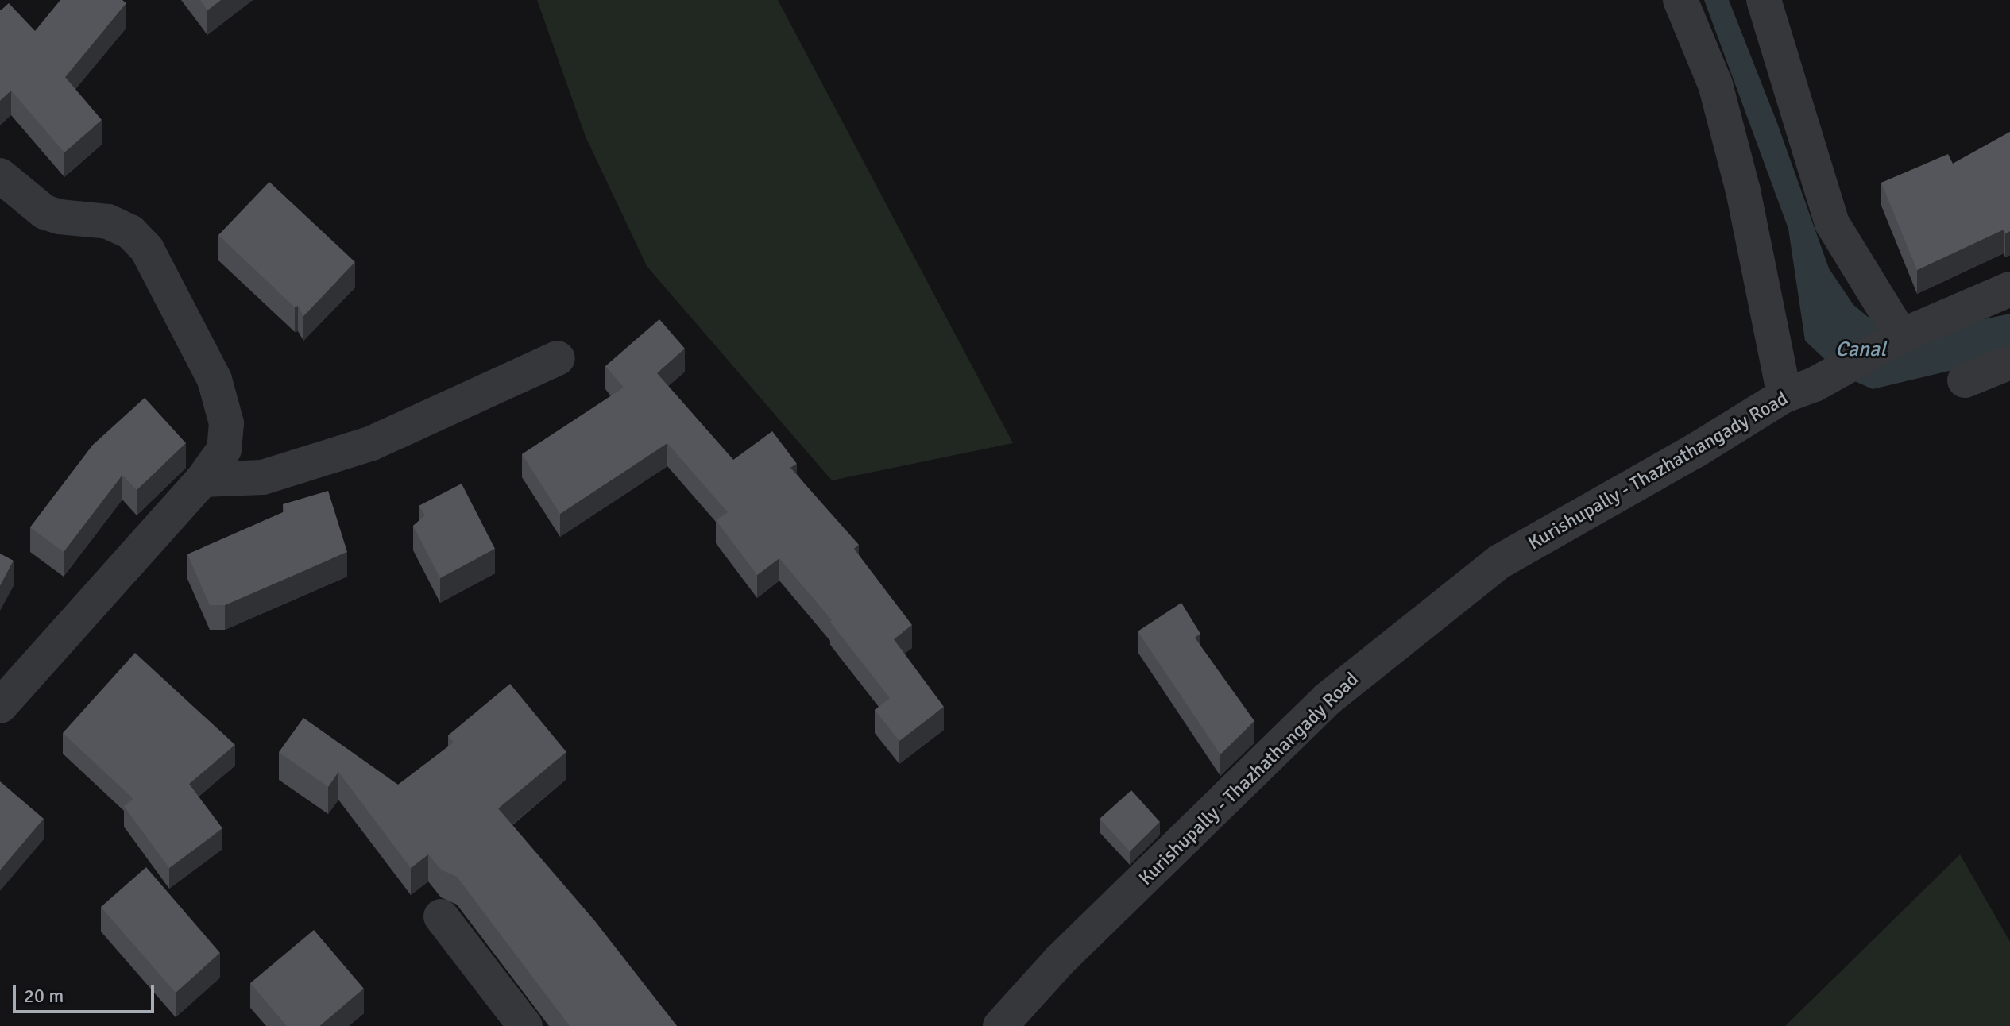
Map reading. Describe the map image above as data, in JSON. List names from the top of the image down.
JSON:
{
  "streets": {
    "street": ["Kurishupally - Thazhathangady Road"]
  },
  "water": ["Canal"],
  "scale_bar": "20 m"
}
